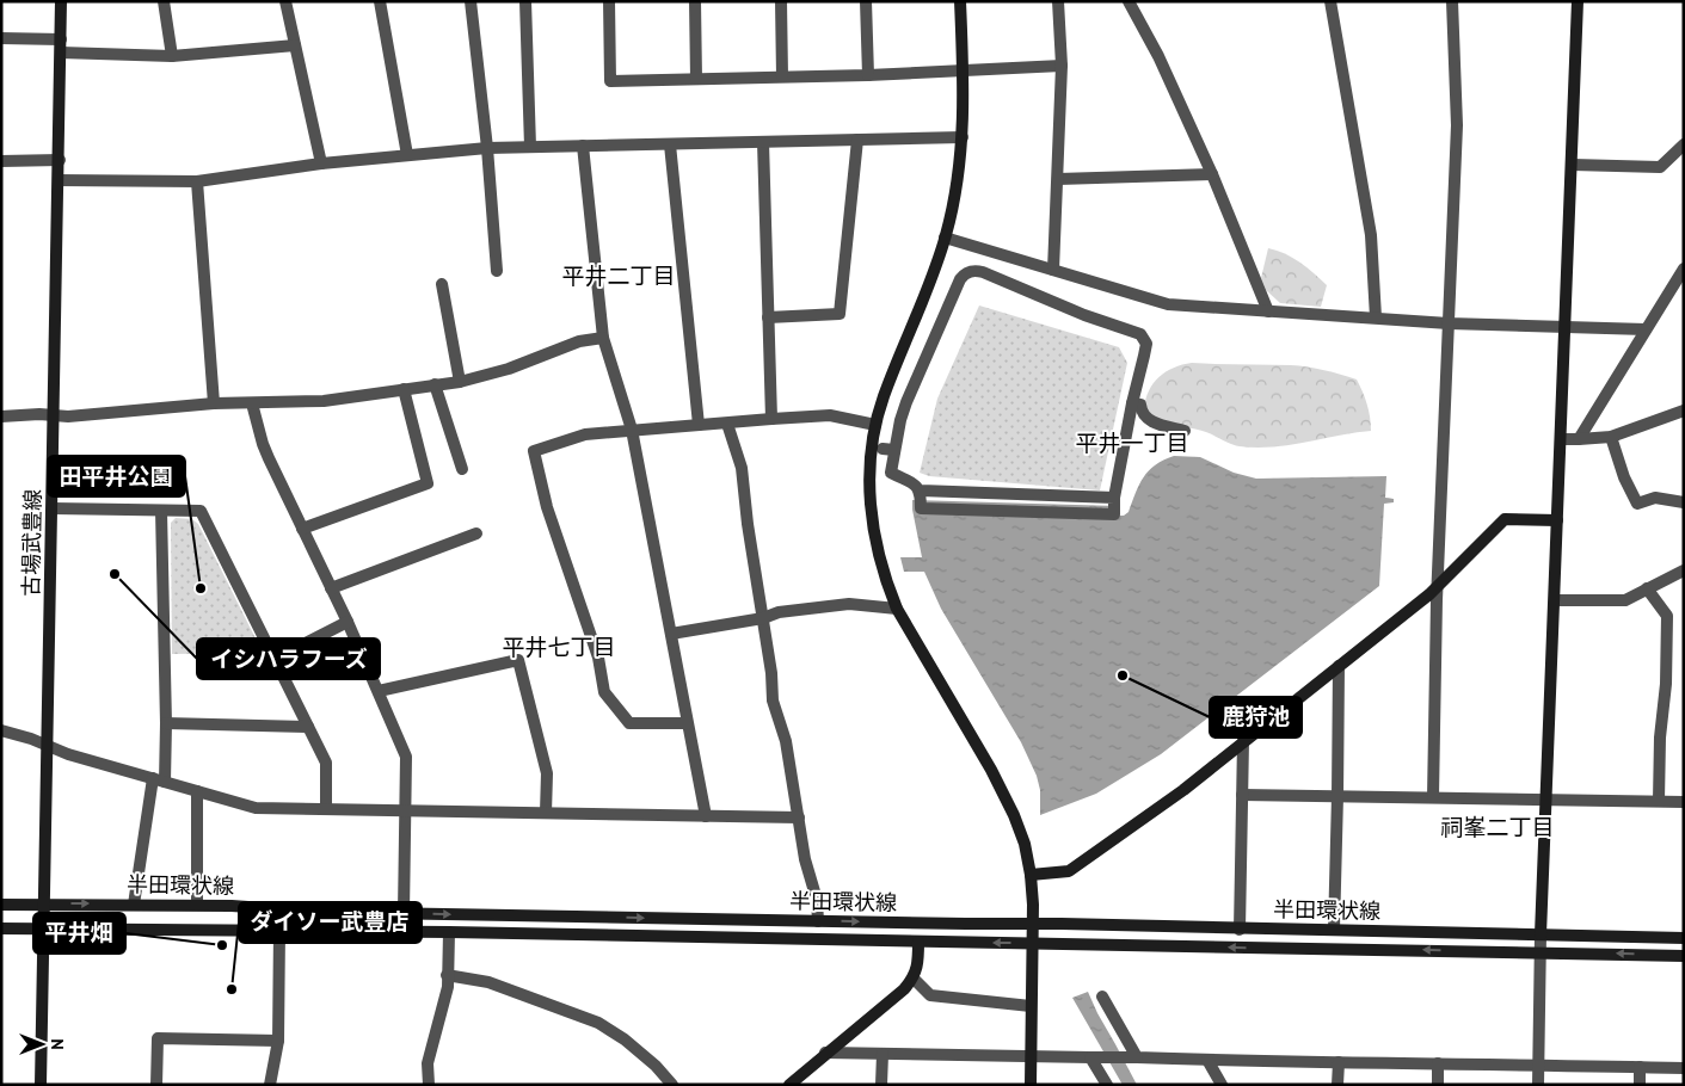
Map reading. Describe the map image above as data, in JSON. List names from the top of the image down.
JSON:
{
  "streets": {
    "main road": ["古場武豊線", "半田環状線"]
  },
  "crossings": [
    ["古場武豊線", "半田環状線"]
  ],
  "districts": [
    "平井二丁目",
    "平井一丁目",
    "平井七丁目",
    "祠峯二丁目"
  ],
  "places": [
    "イシハラフーズ",
    "田平井公園",
    "鹿狩池",
    "平井畑",
    "ダイソー武豊店"
  ],
  "north": "right"
}
